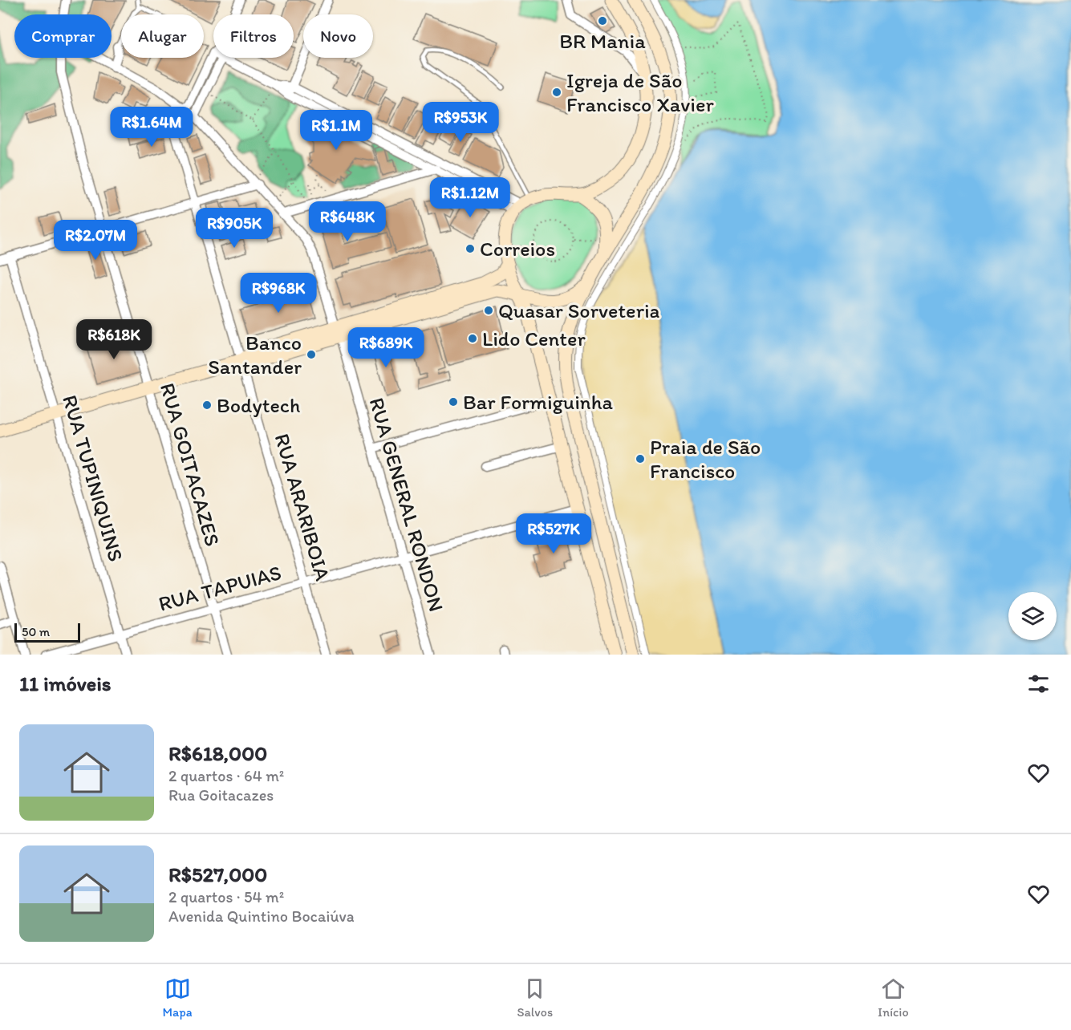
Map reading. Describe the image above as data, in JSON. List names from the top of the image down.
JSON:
{
  "streets": {
    "street": [
      "RUA GOITACAZES",
      "RUA TUPINIQUINS",
      "RUA GENERAL RONDON",
      "RUA ARARIBOIA",
      "RUA TAPUIAS"
    ]
  },
  "crossings": [
    ["RUA GOITACAZES", "RUA TAPUIAS"],
    ["RUA TUPINIQUINS", "RUA TAPUIAS"],
    ["RUA GENERAL RONDON", "RUA ARARIBOIA"],
    ["RUA GENERAL RONDON", "RUA TAPUIAS"],
    ["RUA ARARIBOIA", "RUA TAPUIAS"]
  ],
  "places": [
    "BR Mania",
    "Igreja de São Francisco Xavier",
    "Correios",
    "Quasar Sorveteria",
    "Lido Center",
    "Banco Santander",
    "Bar Formiguinha",
    "Bodytech",
    "Praia de São Francisco"
  ],
  "scale_bar": "50 m",
  "page": {
    "chip": [
      "Comprar",
      "Alugar",
      "Filtros",
      "Novo"
    ],
    "price": [
      "R$953K",
      "R$1.64M",
      "R$1.1M",
      "R$1.12M",
      "R$648K",
      "R$905K",
      "R$2.07M",
      "R$968K",
      "R$618K",
      "R$689K",
      "R$527K"
    ],
    "scale": "50 m",
    "heading": "11 imóveis",
    "list": [
      {
        "name": "R$618,000",
        "note": "2 quartos · 64 m² · Rua Goitacazes"
      },
      {
        "name": "R$527,000",
        "note": "2 quartos · 54 m² · Avenida Quintino Bocaiúva"
      }
    ],
    "tabs": ["Mapa", "Salvos", "Início"]
  }
}
